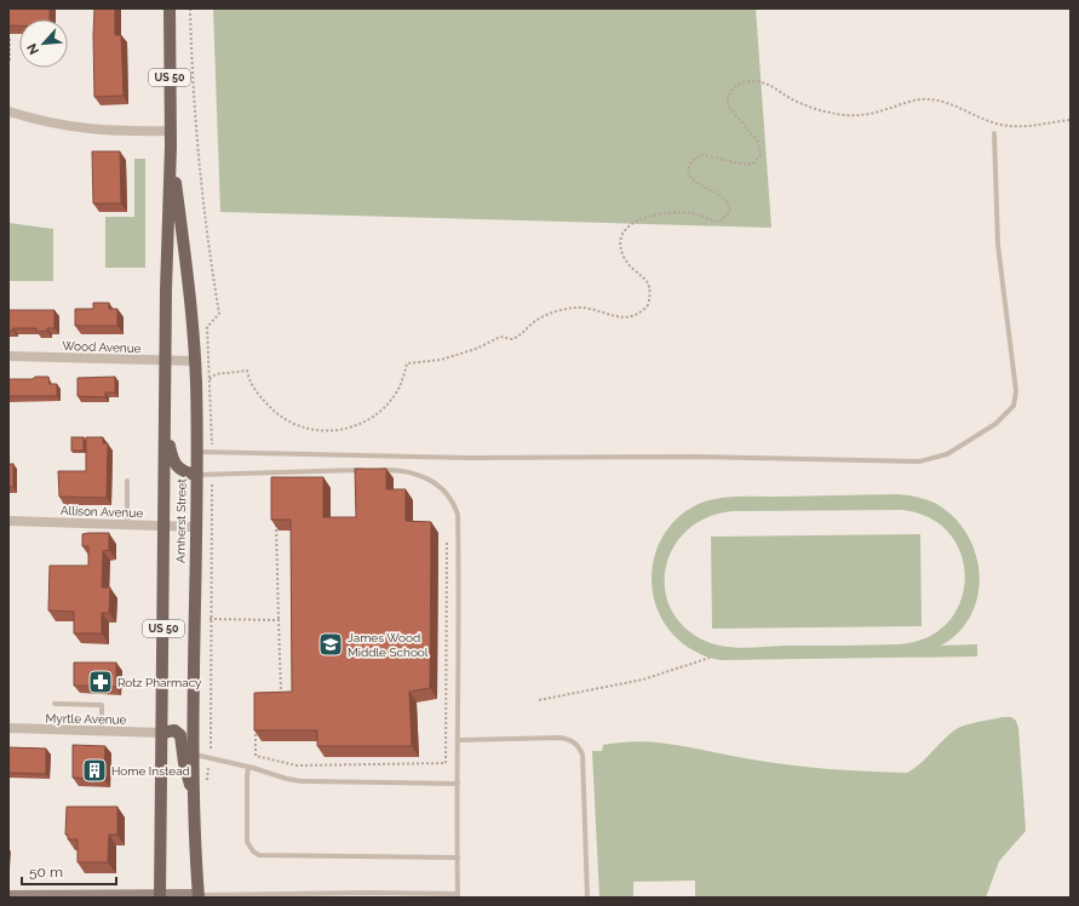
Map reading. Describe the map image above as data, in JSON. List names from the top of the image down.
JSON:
{
  "streets": {
    "main road": ["US 50", "Amherst Street"],
    "street": ["Wood Avenue", "Allison Avenue", "Myrtle Avenue"]
  },
  "crossings": [
    ["Wood Avenue", "Amherst Street"],
    ["Allison Avenue", "Amherst Street"],
    ["Amherst Street", "Myrtle Avenue"]
  ],
  "places": {
    "school or university": ["James Wood Middle School"],
    "pharmacy": ["Rotz Pharmacy"],
    "building": ["Home Instead"]
  },
  "scale_bar": "50 m",
  "north": "bottom left"
}
